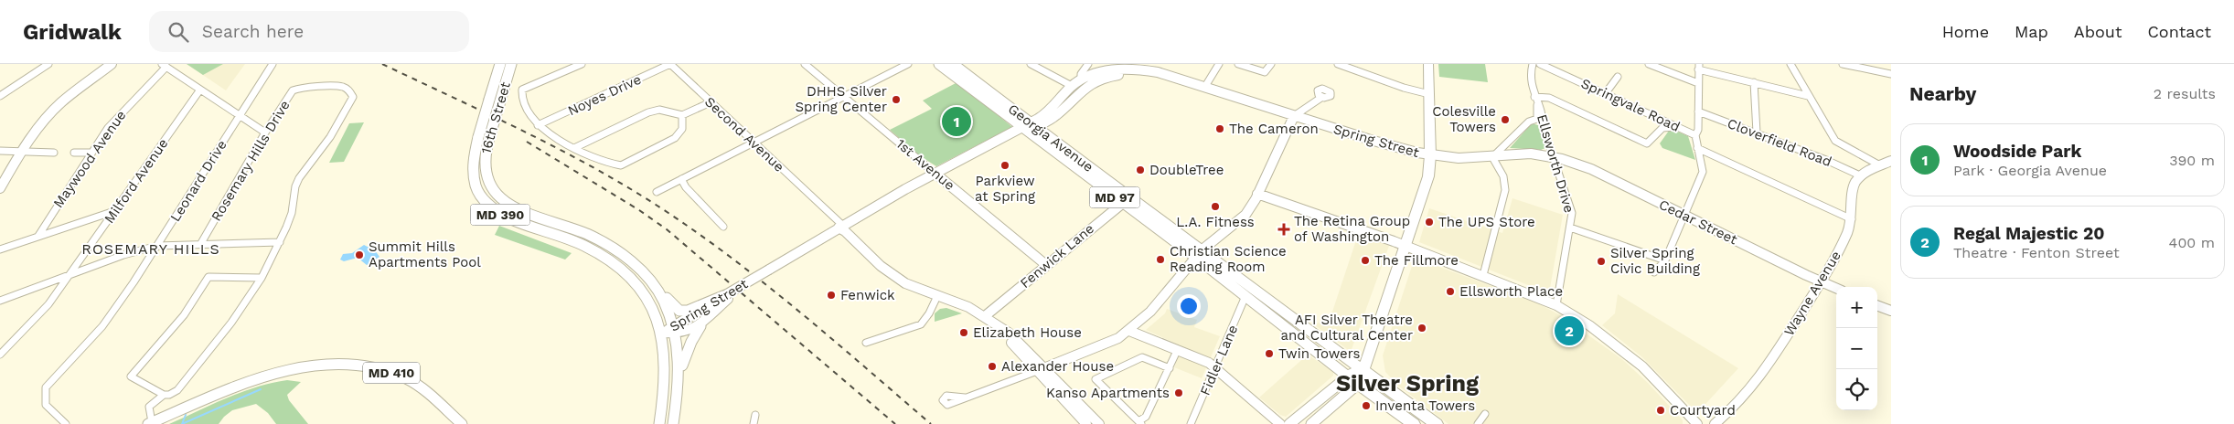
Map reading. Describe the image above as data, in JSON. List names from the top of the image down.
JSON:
{
  "streets": {
    "highway": ["Georgia Avenue"],
    "main road": [
      "16th Street",
      "MD 97",
      "MD 390",
      "MD 410"
    ],
    "street": [
      "Noyes Drive",
      "Springvale Road",
      "Second Avenue",
      "Spring Street",
      "Cloverfield Road",
      "Maywood Avenue",
      "Rosemary Hills Drive",
      "Ellsworth Drive",
      "1st Avenue",
      "Milford Avenue",
      "Leonard Drive",
      "Cedar Street",
      "Fenwick Lane",
      "Wayne Avenue",
      "Fidler Lane"
    ]
  },
  "crossings": [
    ["Noyes Drive", "Second Avenue"],
    ["16th Street", "Spring Street"],
    ["Second Avenue", "Spring Street"],
    ["Second Avenue", "Fenwick Lane"],
    ["Georgia Avenue", "Spring Street"],
    ["Georgia Avenue", "MD 97"],
    ["Georgia Avenue", "Fenwick Lane"],
    ["Georgia Avenue", "Fidler Lane"],
    ["Spring Street", "Ellsworth Drive"],
    ["Spring Street", "1st Avenue"],
    ["Spring Street", "Cedar Street"],
    ["Cloverfield Road", "Wayne Avenue"],
    ["Rosemary Hills Drive", "MD 410"],
    ["Ellsworth Drive", "Cedar Street"],
    ["1st Avenue", "Fenwick Lane"],
    ["Cedar Street", "Wayne Avenue"]
  ],
  "districts": ["ROSEMARY HILLS", "Silver Spring"],
  "places": {
    "other": [
      "DHHS Silver Spring Center",
      "Colesville Towers",
      "The Cameron",
      "Parkview at Spring",
      "DoubleTree",
      "L.A. Fitness",
      "The UPS Store",
      "Summit Hills Apartments Pool",
      "Christian Science Reading Room",
      "The Fillmore",
      "Silver Spring Civic Building",
      "Ellsworth Place",
      "Fenwick",
      "AFI Silver Theatre and Cultural Center",
      "Elizabeth House",
      "Twin Towers",
      "Alexander House",
      "Kanso Apartments",
      "Inventa Towers",
      "Courtyard"
    ],
    "health": ["The Retina Group of Washington"]
  },
  "page": {
    "header": "Gridwalk",
    "search": "Search here",
    "nav": [
      "Home",
      "Map",
      "About",
      "Contact"
    ],
    "heading": ["Nearby", "2 results"],
    "pins": ["1", "2"],
    "list": [
      {
        "mark": "1",
        "name": "Woodside Park",
        "note": "Park · Georgia Avenue",
        "value": "390 m"
      },
      {
        "mark": "2",
        "name": "Regal Majestic 20",
        "note": "Theatre · Fenton Street",
        "value": "400 m"
      }
    ],
    "map_buttons": ["+", "−"]
  }
}
